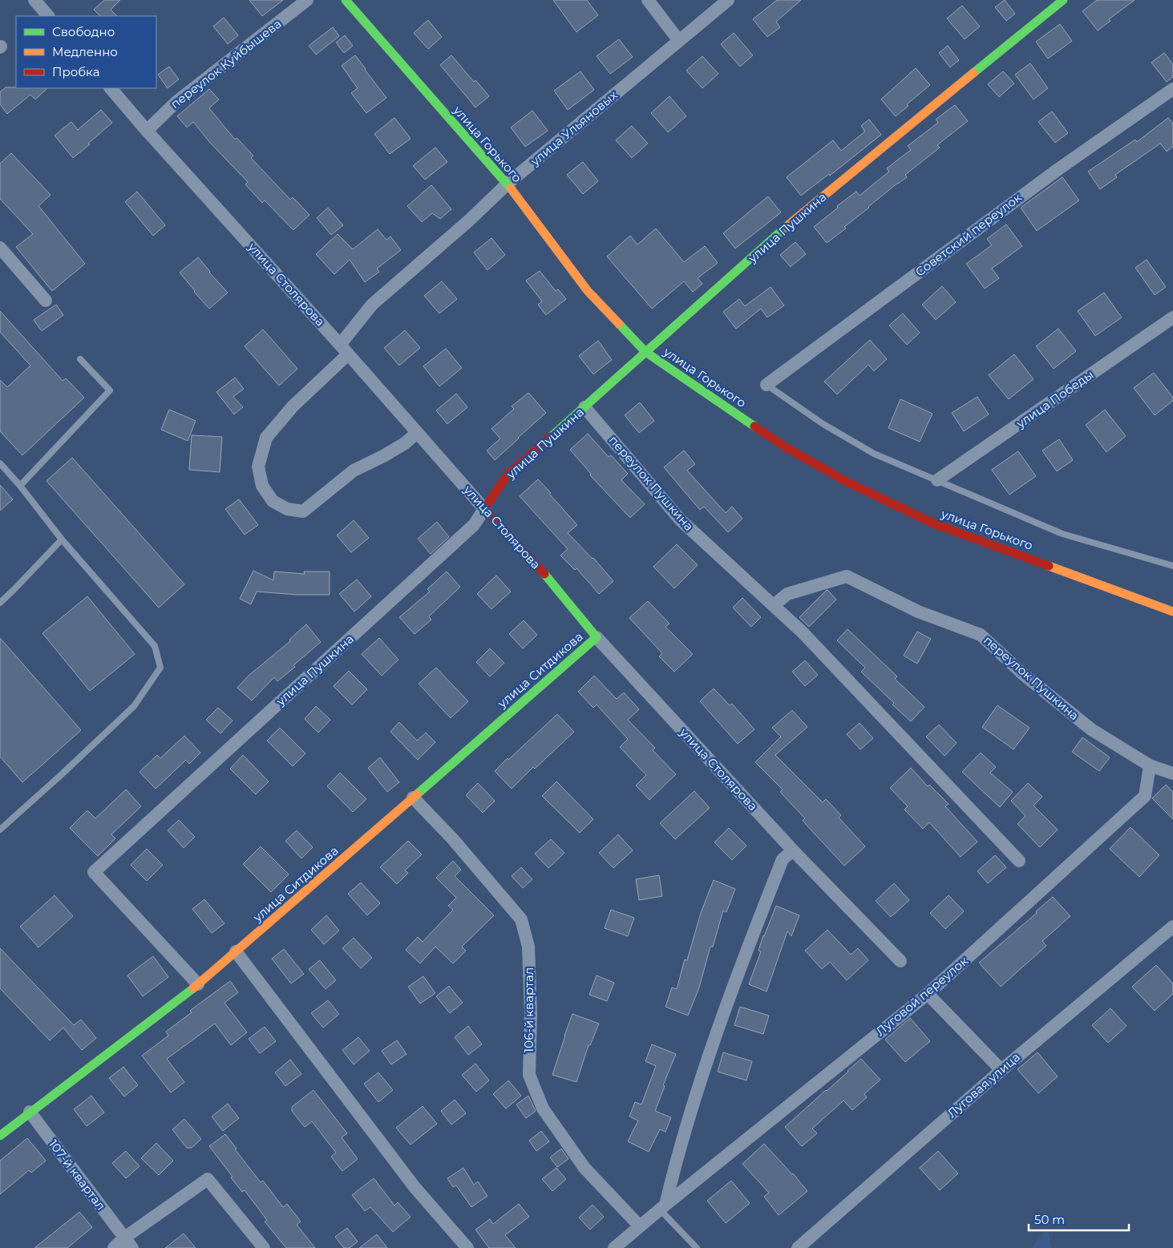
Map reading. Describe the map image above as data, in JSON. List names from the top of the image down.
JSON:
{
  "streets": {
    "street": [
      "переулок Куйбышева",
      "улица Ульяновых",
      "улица Горького",
      "улица Пушкина",
      "Советский переулок",
      "улица Столярова",
      "улица Победы",
      "переулок Пушкина",
      "улица Ситдикова",
      "Луговой переулок",
      "106-й квартал",
      "Луговая улица",
      "107-й квартал"
    ]
  },
  "crossings": [
    ["переулок Куйбышева", "улица Столярова"],
    ["улица Ульяновых", "улица Горького"],
    ["улица Ульяновых", "улица Столярова"],
    ["улица Горького", "улица Пушкина"],
    ["улица Пушкина", "улица Столярова"],
    ["улица Пушкина", "переулок Пушкина"],
    ["улица Пушкина", "улица Ситдикова"],
    ["улица Столярова", "улица Ситдикова"],
    ["переулок Пушкина", "Луговой переулок"],
    ["улица Ситдикова", "106-й квартал"],
    ["улица Ситдикова", "107-й квартал"],
    ["Луговой переулок", "106-й квартал"]
  ],
  "legend": ["Свободно", "Медленно", "Пробка"],
  "scale_bar": "50 m"
}
